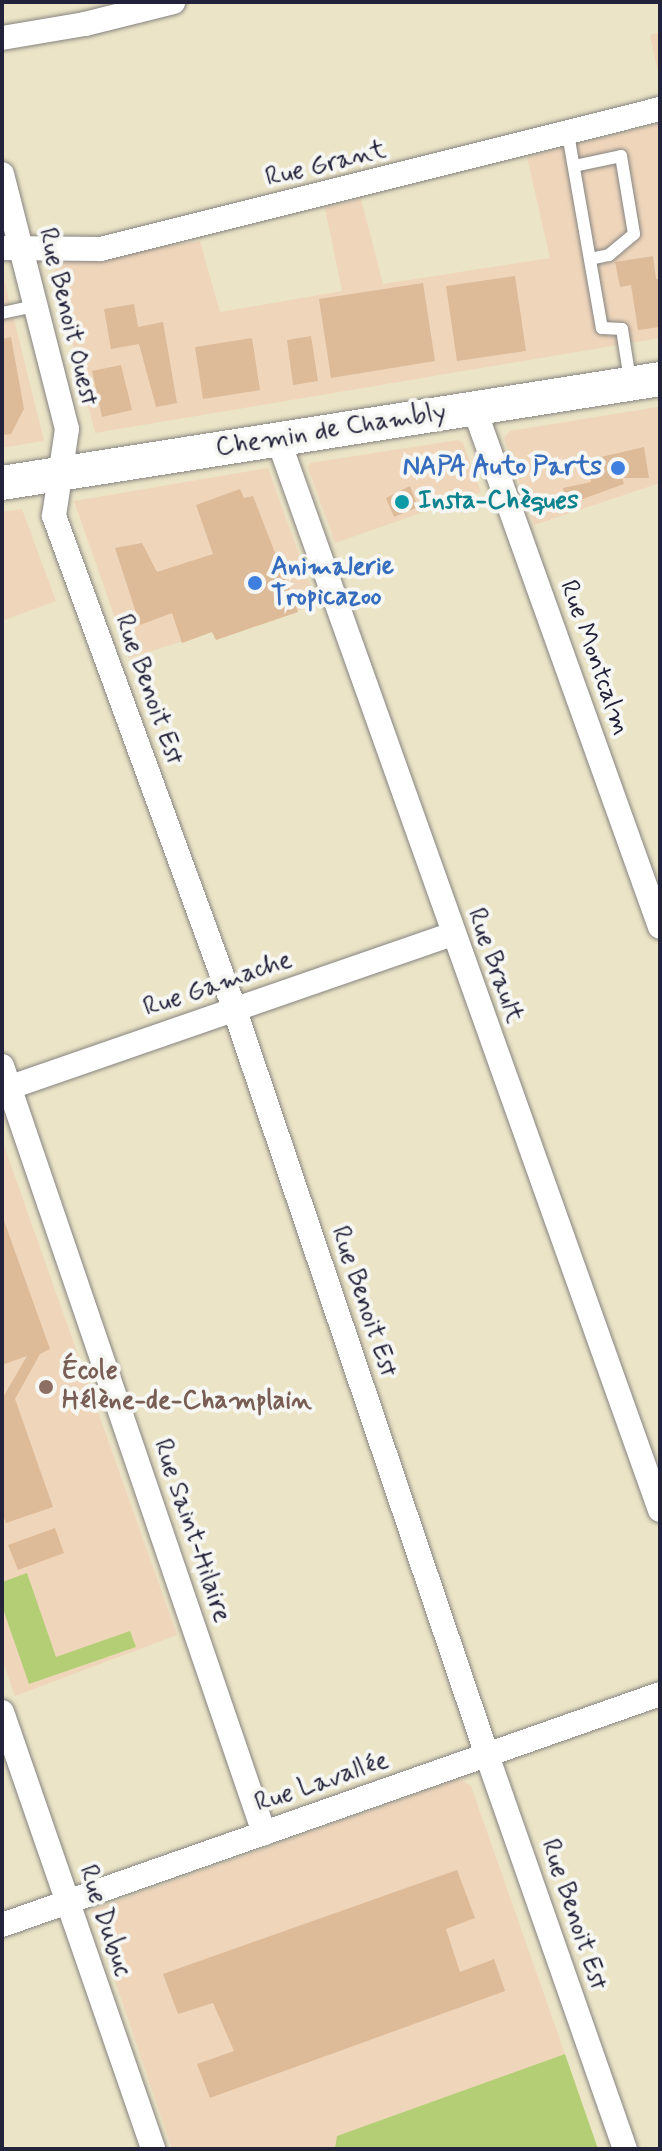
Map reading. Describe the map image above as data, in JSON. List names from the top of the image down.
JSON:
{
  "streets": {
    "main road": ["Chemin de Chambly"],
    "street": [
      "Rue Grant",
      "Rue Benoit Ouest",
      "Rue Montcalm",
      "Rue Benoit Est",
      "Rue Brault",
      "Rue Gamache",
      "Rue Saint-Hilaire",
      "Rue Lavallée",
      "Rue Dubuc"
    ]
  },
  "crossings": [
    ["Rue Grant", "Rue Benoit Ouest"],
    ["Rue Benoit Ouest", "Chemin de Chambly"],
    ["Rue Benoit Ouest", "Rue Benoit Est"],
    ["Chemin de Chambly", "Rue Montcalm"],
    ["Chemin de Chambly", "Rue Benoit Est"],
    ["Chemin de Chambly", "Rue Brault"],
    ["Rue Benoit Est", "Rue Gamache"],
    ["Rue Benoit Est", "Rue Lavallée"],
    ["Rue Brault", "Rue Gamache"],
    ["Rue Gamache", "Rue Saint-Hilaire"],
    ["Rue Saint-Hilaire", "Rue Lavallée"],
    ["Rue Lavallée", "Rue Dubuc"]
  ],
  "places": [
    "NAPA Auto Parts",
    "Insta-Chèques",
    "Animalerie Tropicazoo",
    "École Hélène-de-Champlain"
  ]
}
